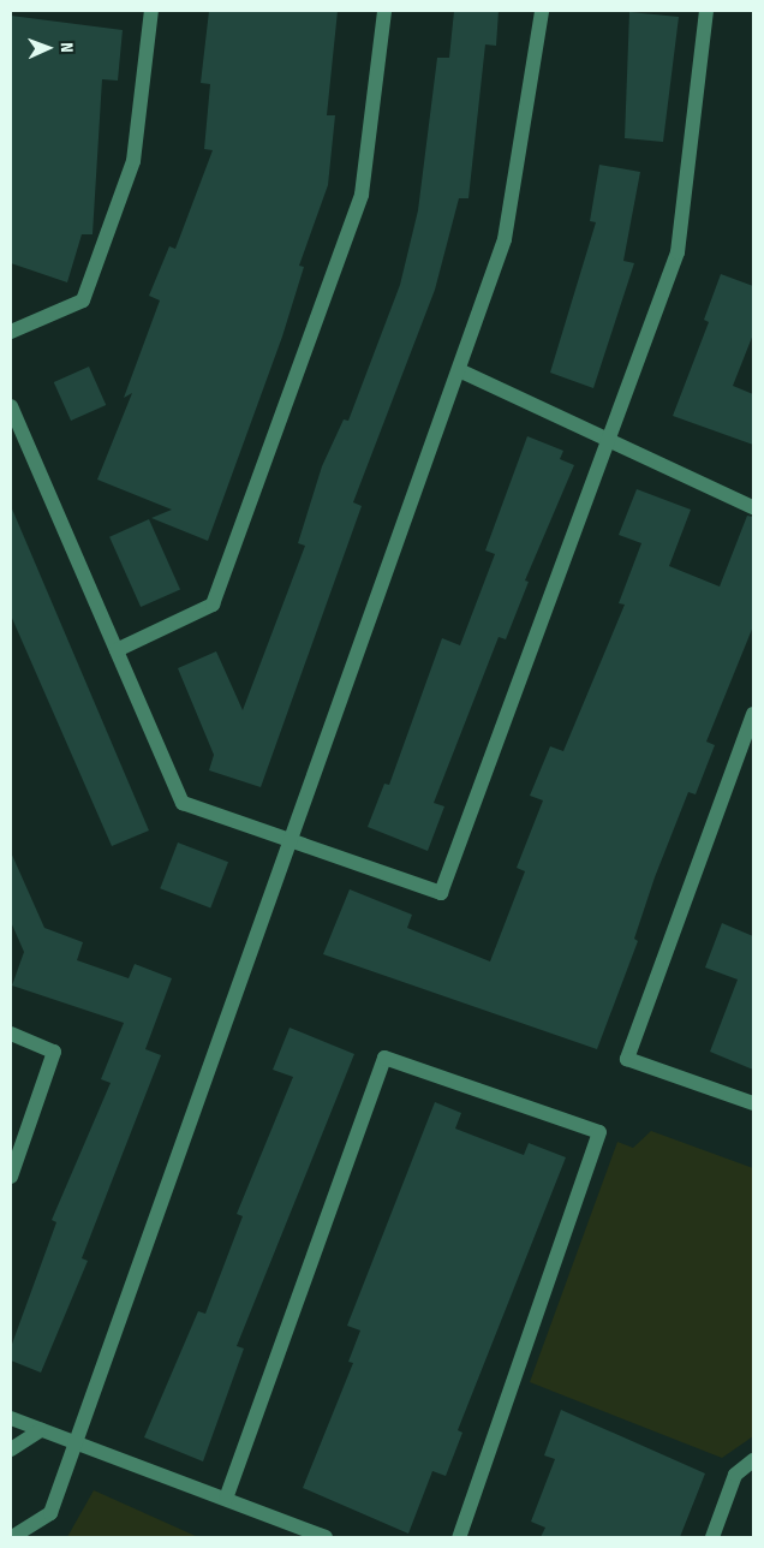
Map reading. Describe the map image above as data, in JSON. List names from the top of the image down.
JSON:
{
  "north": "right"
}
